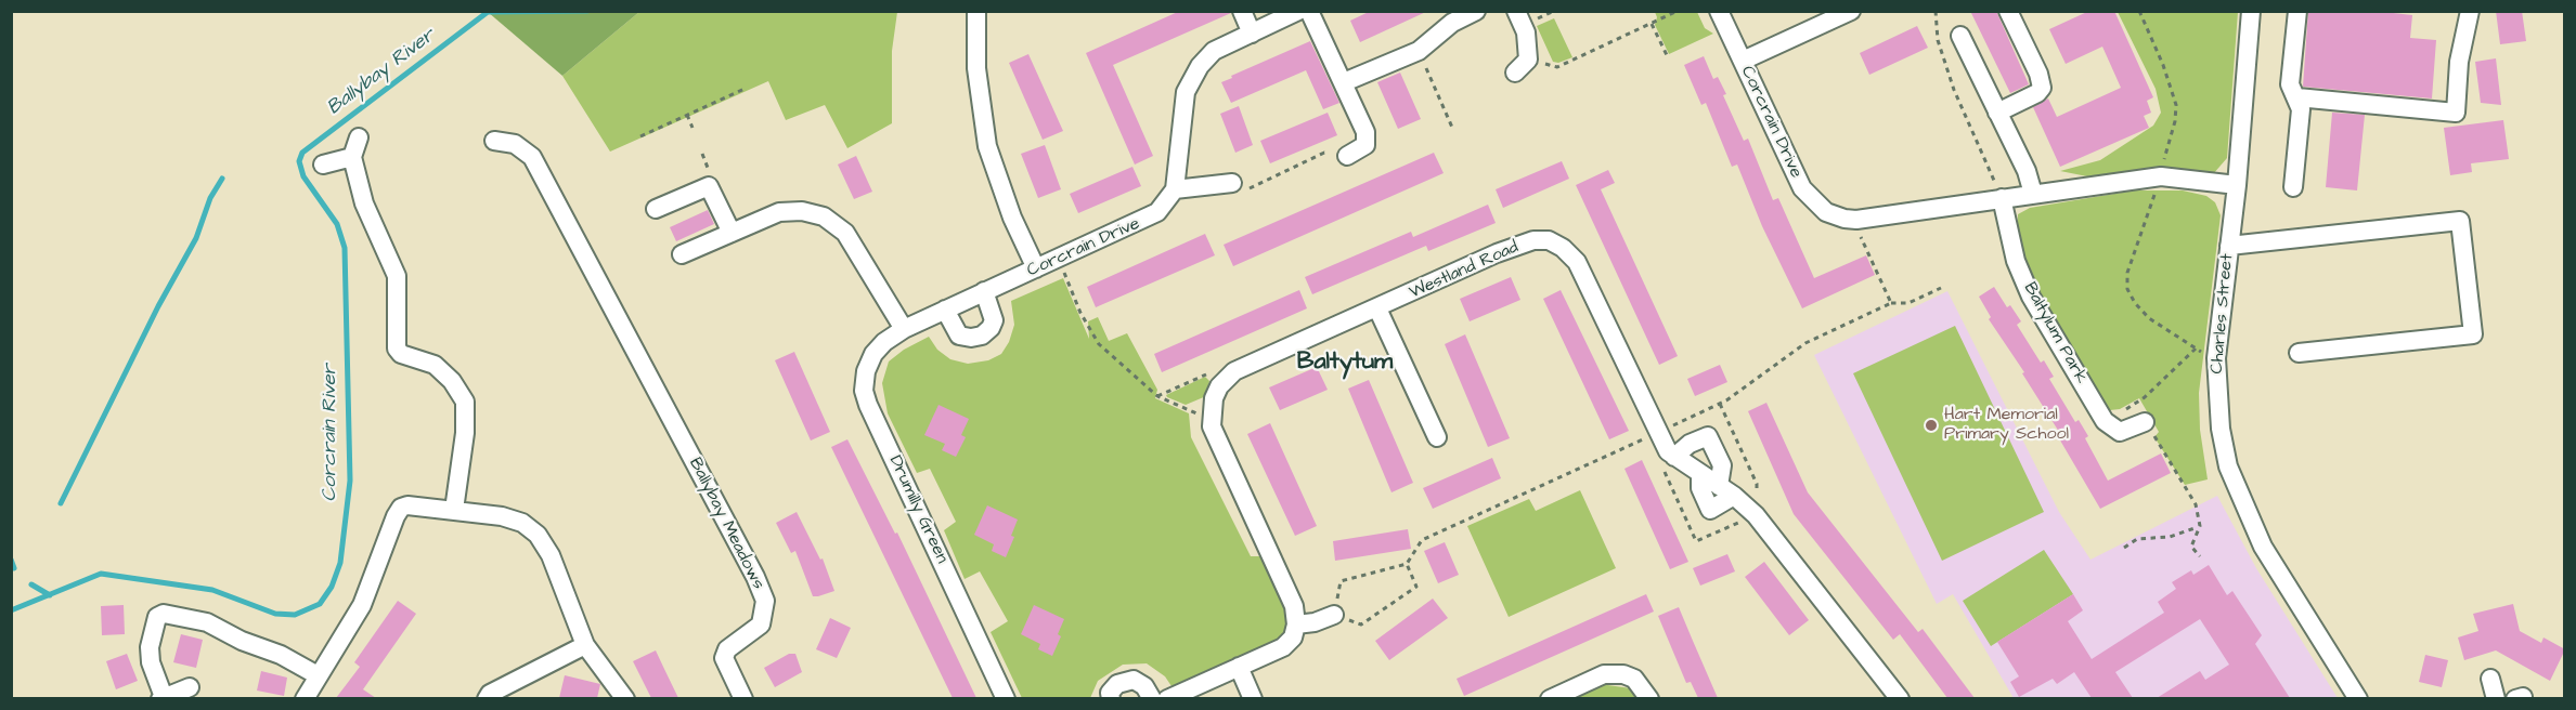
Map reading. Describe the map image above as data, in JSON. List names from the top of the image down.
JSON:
{
  "streets": {
    "street": [
      "Corcrain Drive",
      "Westland Road",
      "Charles Street",
      "Baltylum Park",
      "Drumilly Green",
      "Ballybay Meadows"
    ]
  },
  "crossings": [
    ["Corcrain Drive", "Charles Street"],
    ["Corcrain Drive", "Baltylum Park"],
    ["Corcrain Drive", "Drumilly Green"]
  ],
  "districts": ["Baltytum"],
  "water": ["Ballybay River", "Corcrain River"],
  "places": ["Hart Memorial Primary School"]
}
